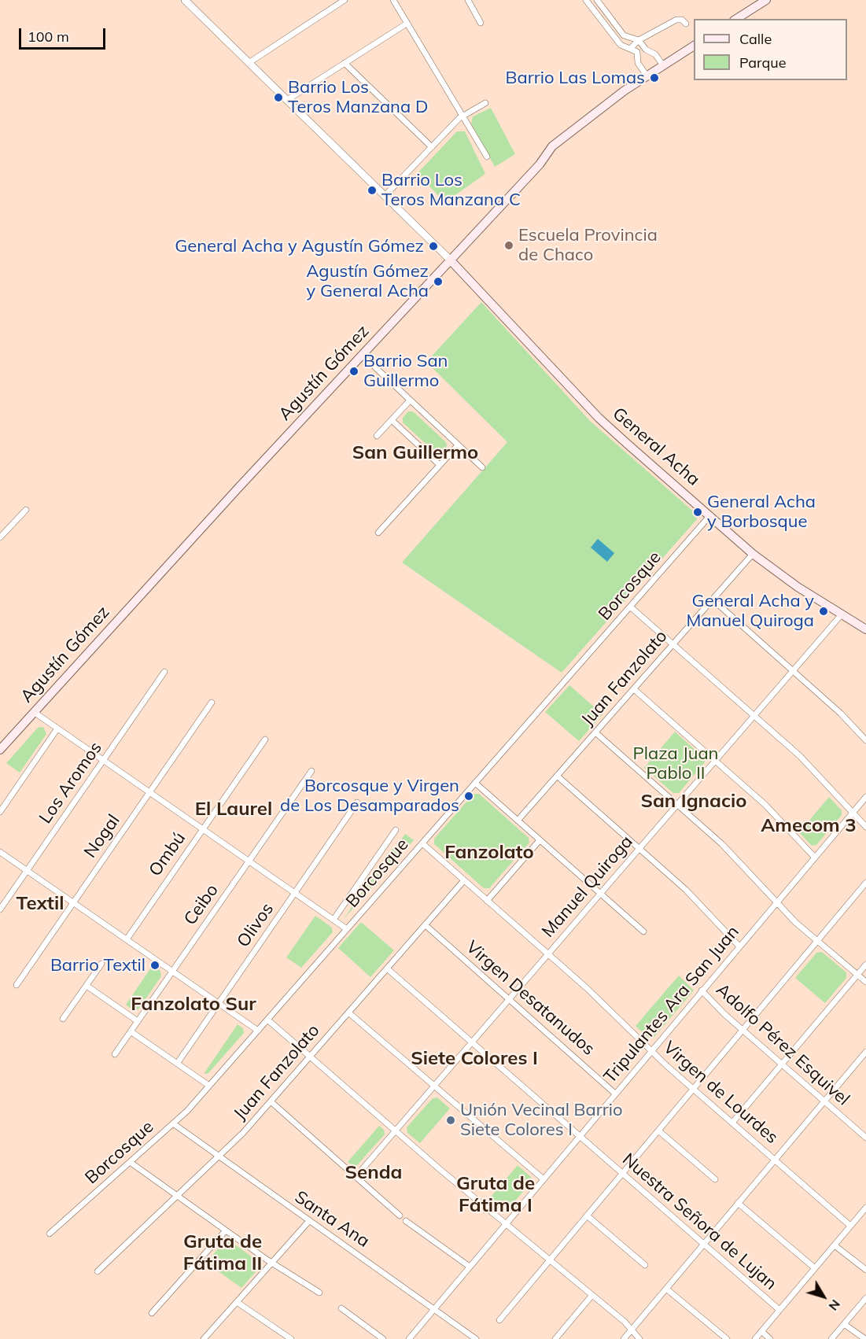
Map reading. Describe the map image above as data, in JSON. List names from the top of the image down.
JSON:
{
  "streets": {
    "main road": ["Agustín Gómez", "General Acha"],
    "street": [
      "Borcosque",
      "Juan Fanzolato",
      "Los Aromos",
      "Nogal",
      "Ombú",
      "Manuel Quiroga",
      "Ceibo",
      "Olivos",
      "Virgen Desatanudos",
      "Tripulantes Ara San Juan",
      "Adolfo Pérez Esquivel",
      "Virgen de Lourdes",
      "Santa Ana",
      "Nuestra Señora de Lujan"
    ]
  },
  "crossings": [
    ["Agustín Gómez", "General Acha"],
    ["General Acha", "Borcosque"],
    ["General Acha", "Juan Fanzolato"],
    ["General Acha", "Manuel Quiroga"],
    ["Borcosque", "Virgen de Lourdes"],
    ["Borcosque", "Santa Ana"],
    ["Juan Fanzolato", "Virgen Desatanudos"],
    ["Juan Fanzolato", "Virgen de Lourdes"],
    ["Juan Fanzolato", "Santa Ana"],
    ["Juan Fanzolato", "Nuestra Señora de Lujan"],
    ["Manuel Quiroga", "Virgen Desatanudos"],
    ["Manuel Quiroga", "Virgen de Lourdes"],
    ["Manuel Quiroga", "Nuestra Señora de Lujan"],
    ["Virgen Desatanudos", "Tripulantes Ara San Juan"],
    ["Tripulantes Ara San Juan", "Adolfo Pérez Esquivel"],
    ["Tripulantes Ara San Juan", "Virgen de Lourdes"],
    ["Tripulantes Ara San Juan", "Santa Ana"],
    ["Tripulantes Ara San Juan", "Nuestra Señora de Lujan"]
  ],
  "districts": [
    "San Guillermo",
    "San Ignacio",
    "El Laurel",
    "Amecom 3",
    "Fanzolato",
    "Textil",
    "Fanzolato Sur",
    "Siete Colores I",
    "Senda",
    "Gruta de Fátima I",
    "Gruta de Fátima II"
  ],
  "parks": ["Plaza Juan Pablo II"],
  "places": [
    "Barrio Las Lomas",
    "Barrio Los Teros Manzana D",
    "Barrio Los Teros Manzana C",
    "Escuela Provincia de Chaco",
    "General Acha y Agustín Gómez",
    "Agustín Gómez y General Acha",
    "Barrio San Guillermo",
    "General Acha y Borbosque",
    "General Acha y Manuel Quiroga",
    "Borcosque y Virgen de Los Desamparados",
    "Barrio Textil",
    "Unión Vecinal Barrio Siete Colores I"
  ],
  "legend": ["Calle", "Parque"],
  "scale_bar": "100 m",
  "north": "bottom right"
}
